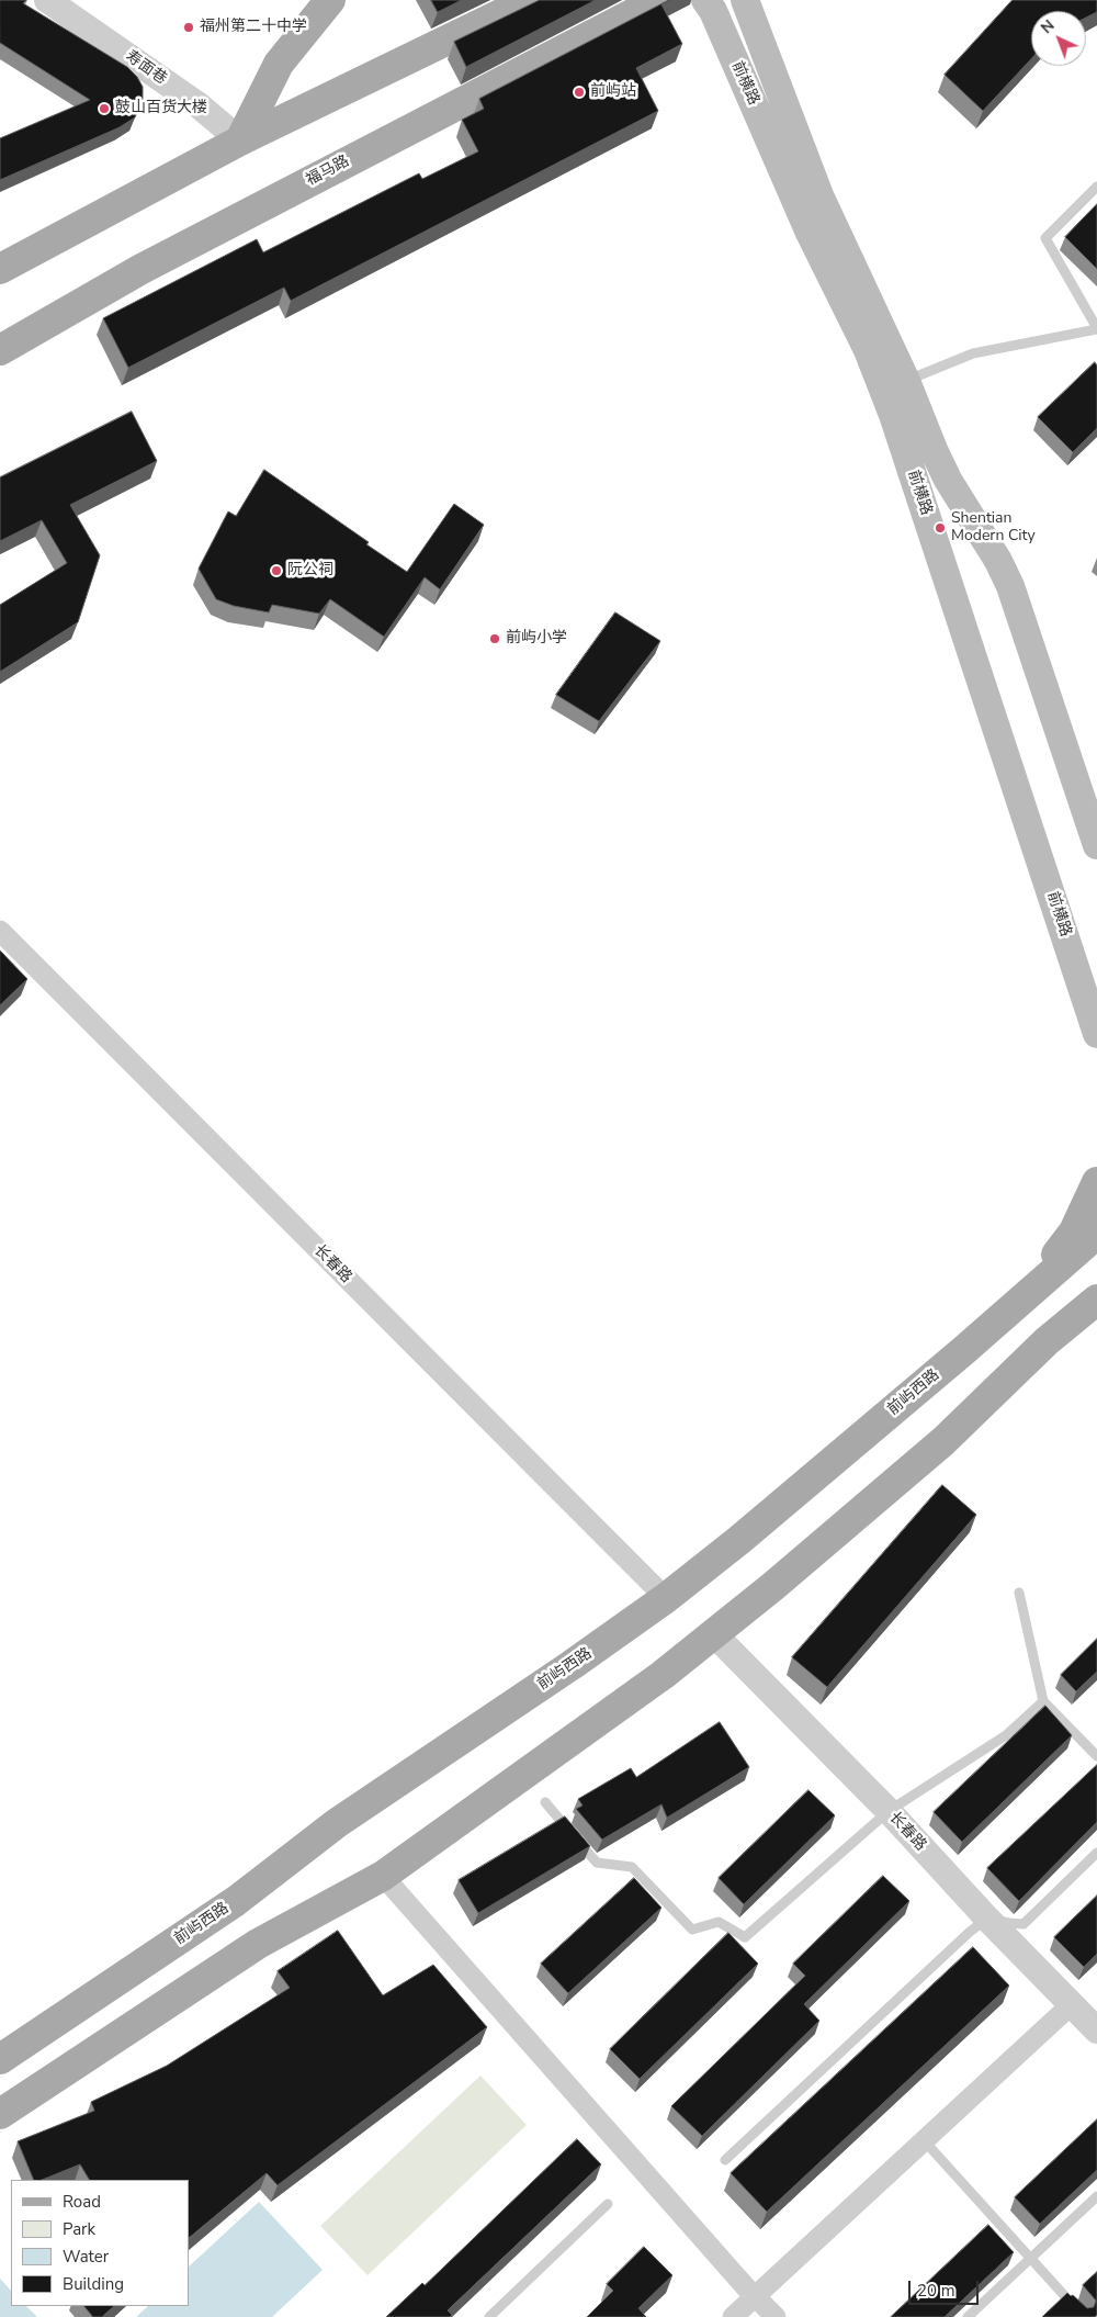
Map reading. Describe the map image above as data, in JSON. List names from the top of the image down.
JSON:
{
  "streets": {
    "main road": ["前横路", "福马路", "前屿西路"],
    "street": ["寿面巷", "长春路"]
  },
  "crossings": [
    ["长春路", "前屿西路"]
  ],
  "places": [
    "福州第二十中学",
    "前屿站",
    "鼓山百货大楼",
    "Shentian Modern City",
    "阮公祠",
    "前屿小学"
  ],
  "legend": [
    "Road",
    "Park",
    "Water",
    "Building"
  ],
  "scale_bar": "20 m",
  "north": "top left"
}
